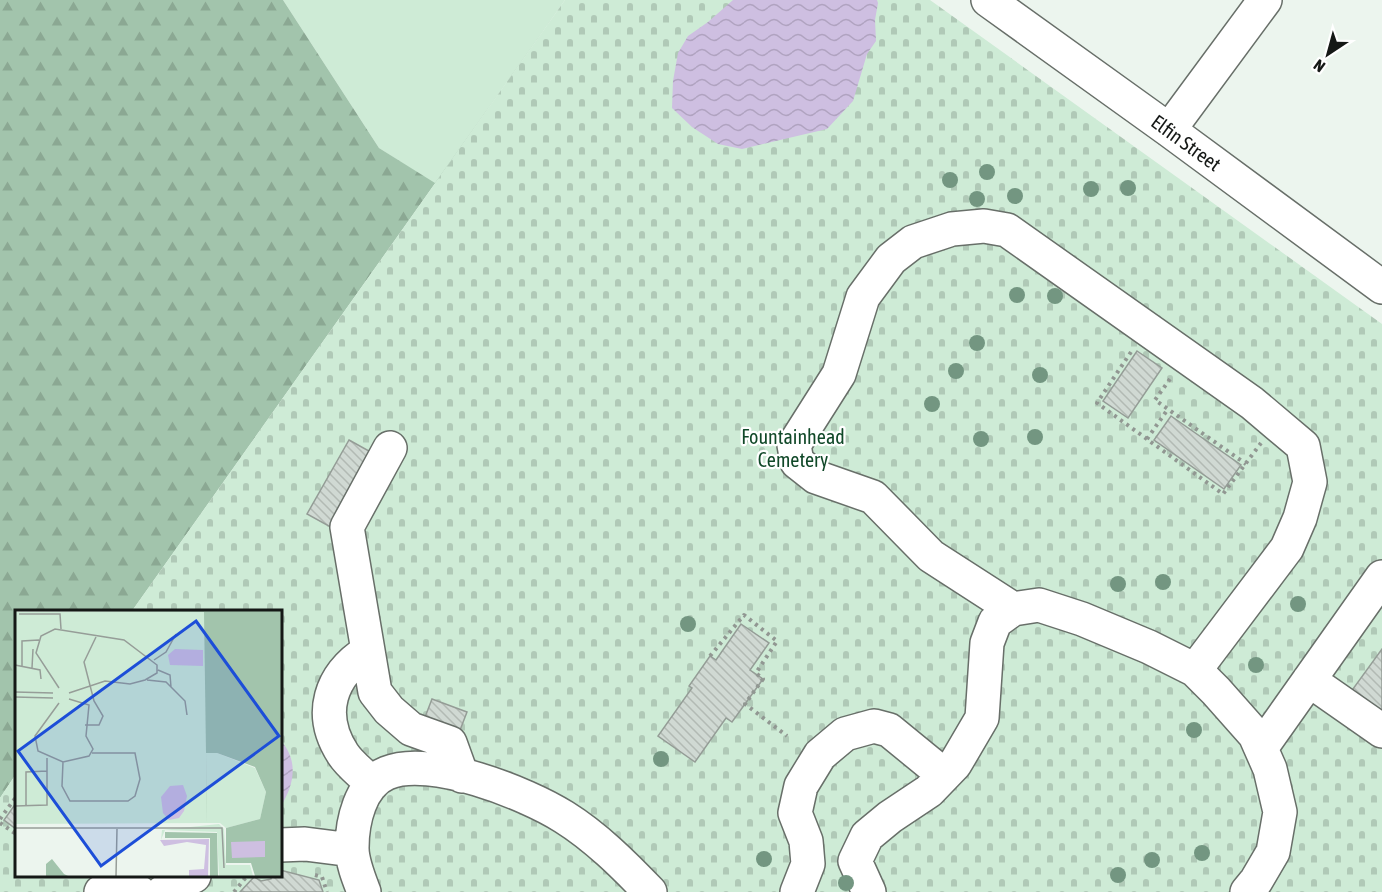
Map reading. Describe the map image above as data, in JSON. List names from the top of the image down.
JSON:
{
  "streets": {
    "street": ["Elfin Street"]
  },
  "parks": ["Fountainhead Cemetery"],
  "north": "bottom left"
}
